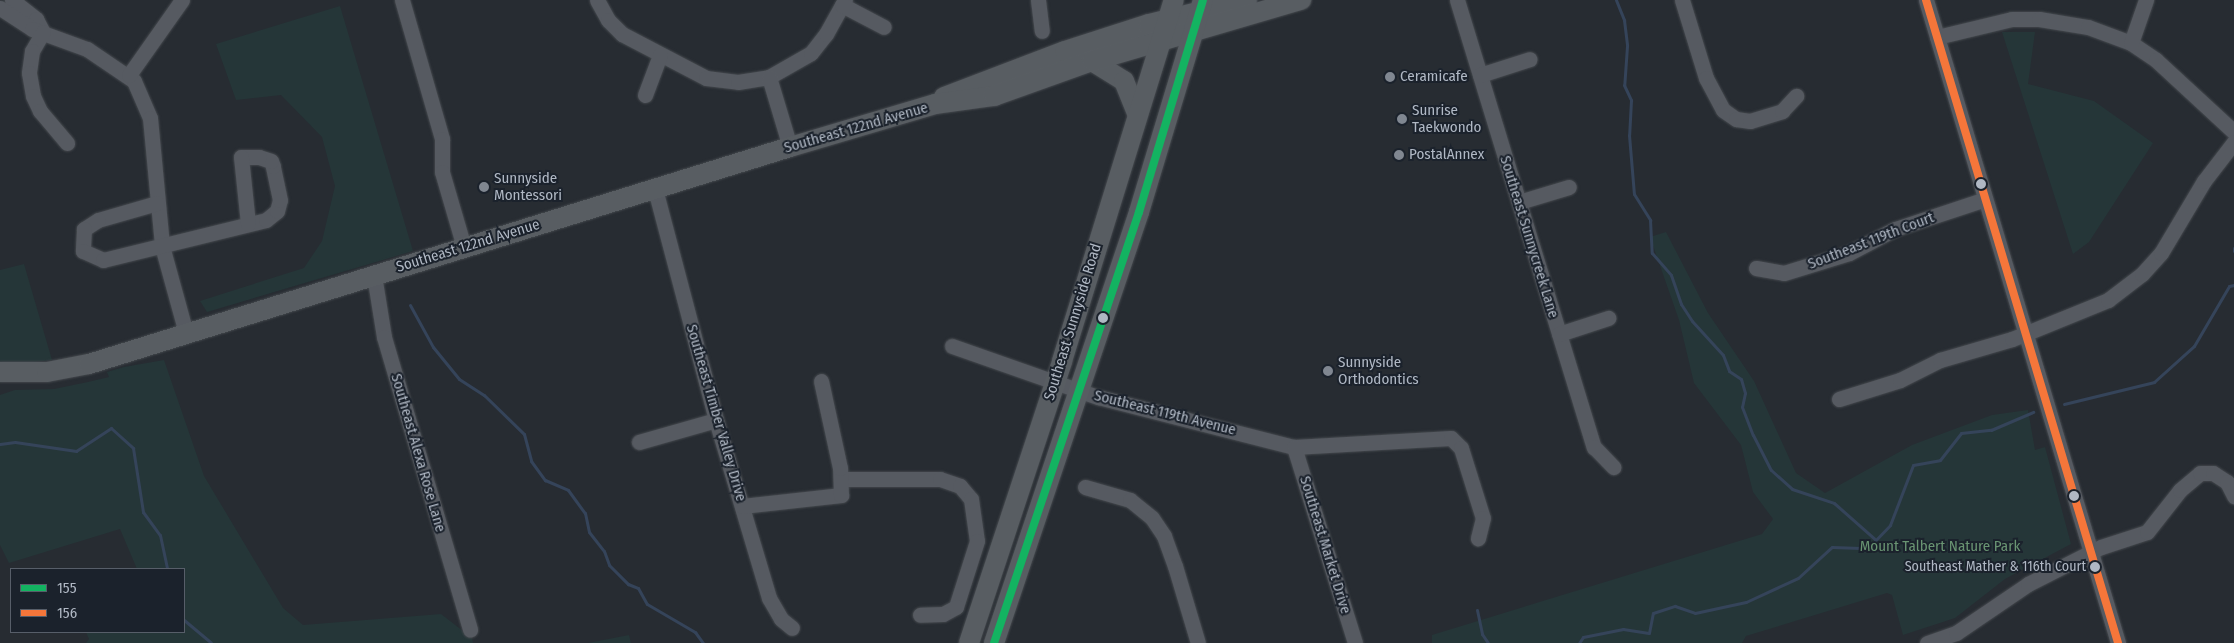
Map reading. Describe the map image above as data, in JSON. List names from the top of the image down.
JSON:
{
  "streets": {
    "main road": ["Southeast 122nd Avenue", "Southeast Sunnyside Road"],
    "street": [
      "Southeast Sunnycreek Lane",
      "Southeast 119th Court",
      "Southeast Timber Valley Drive",
      "Southeast 119th Avenue",
      "Southeast Alexa Rose Lane",
      "Southeast Market Drive"
    ]
  },
  "crossings": [
    ["Southeast 122nd Avenue", "Southeast Sunnyside Road"],
    ["Southeast 122nd Avenue", "Southeast Timber Valley Drive"],
    ["Southeast 122nd Avenue", "Southeast Alexa Rose Lane"],
    ["Southeast Sunnyside Road", "Southeast 119th Avenue"],
    ["Southeast 119th Avenue", "Southeast Market Drive"]
  ],
  "parks": ["Mount Talbert Nature Park"],
  "places": [
    "Ceramicafe",
    "Sunrise Taekwondo",
    "PostalAnnex",
    "Sunnyside Montessori",
    "Sunnyside Orthodontics",
    "Southeast Mather & 116th Court"
  ],
  "lines": ["transit line 155", "transit line 156"],
  "legend": ["155", "156"]
}
